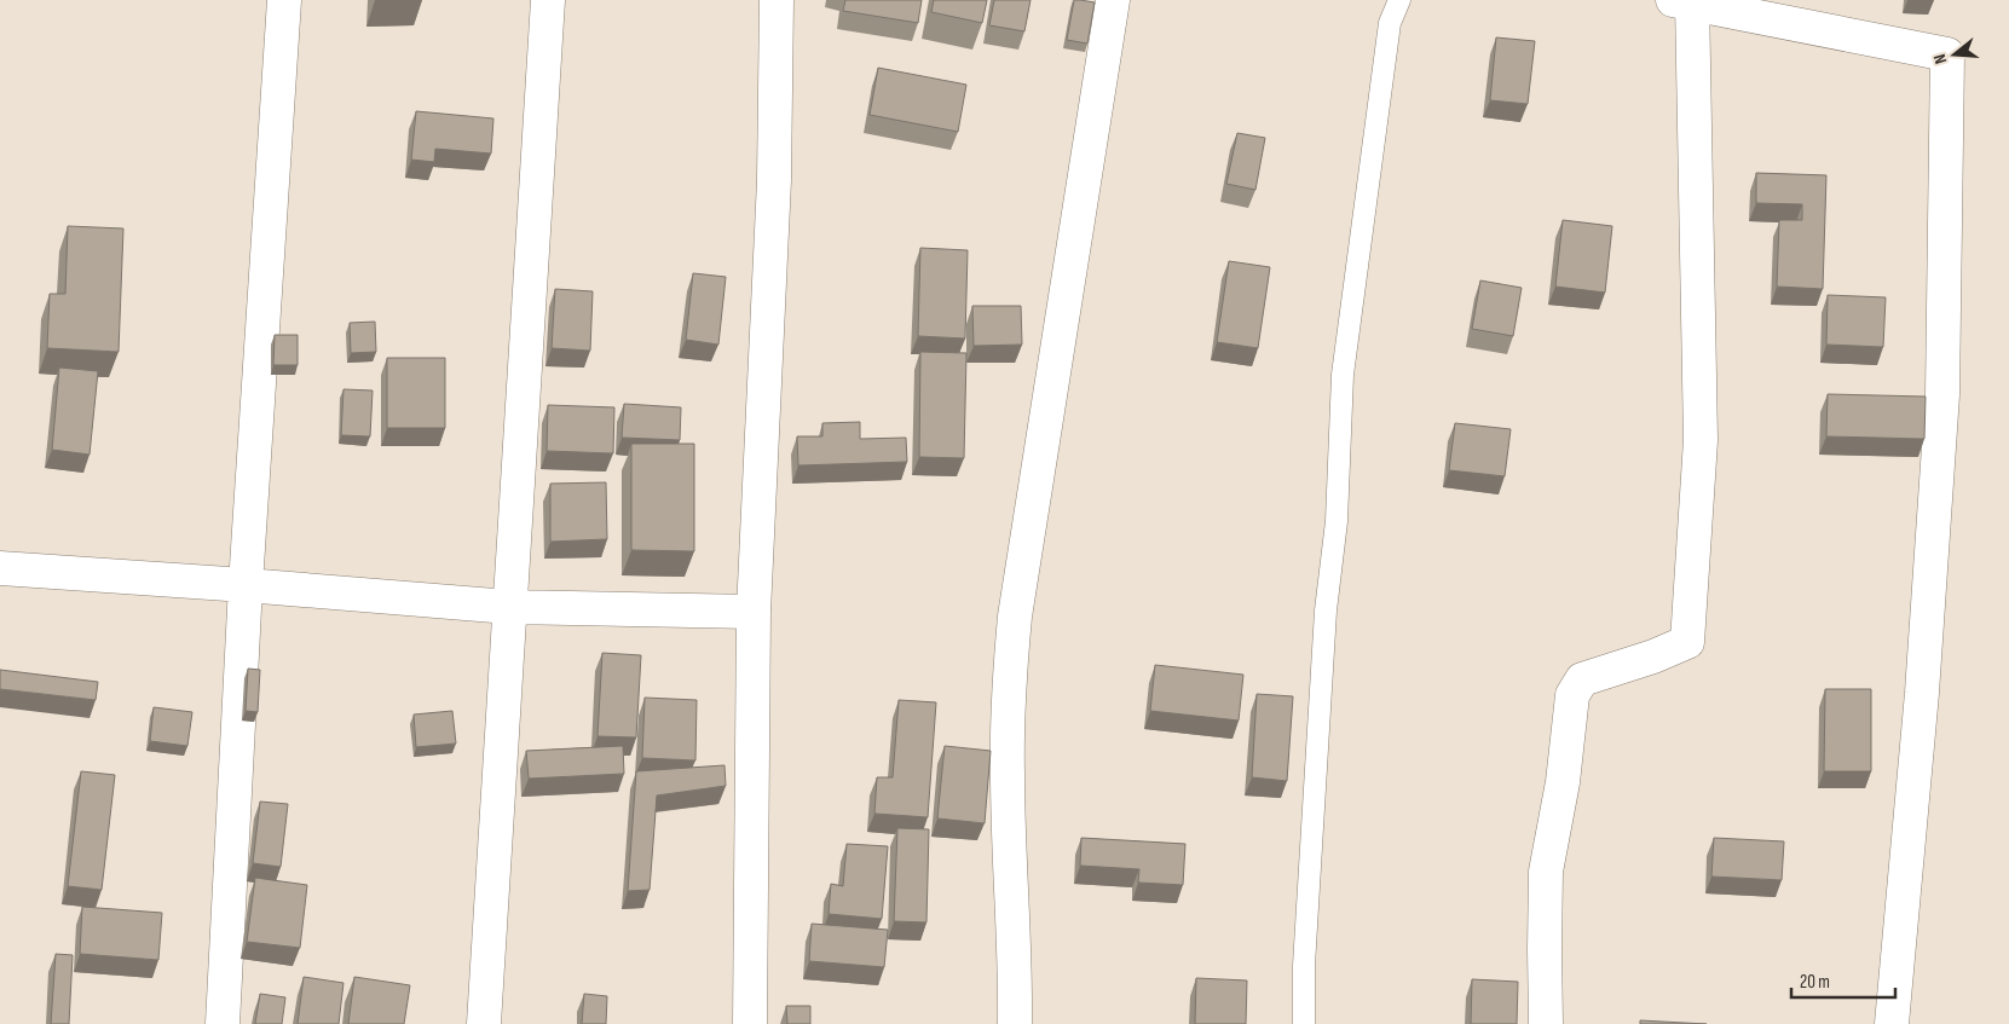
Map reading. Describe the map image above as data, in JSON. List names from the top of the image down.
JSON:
{
  "scale_bar": "20 m",
  "north": "left"
}
